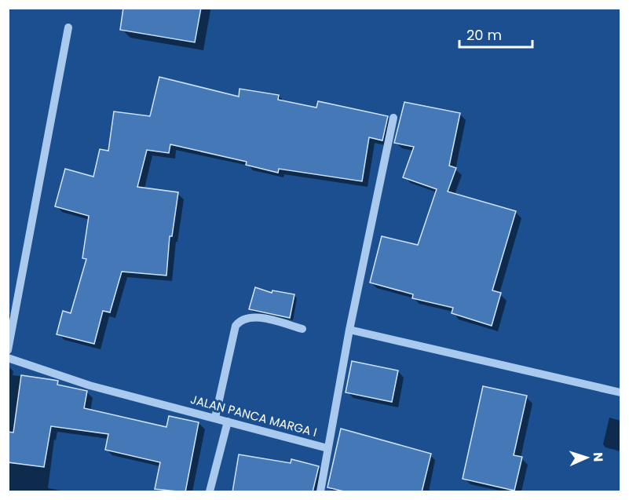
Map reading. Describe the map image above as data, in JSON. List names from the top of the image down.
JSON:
{
  "streets": {
    "street": ["JALAN PANCA MARGA I"]
  },
  "scale_bar": "20 m",
  "north": "right"
}
